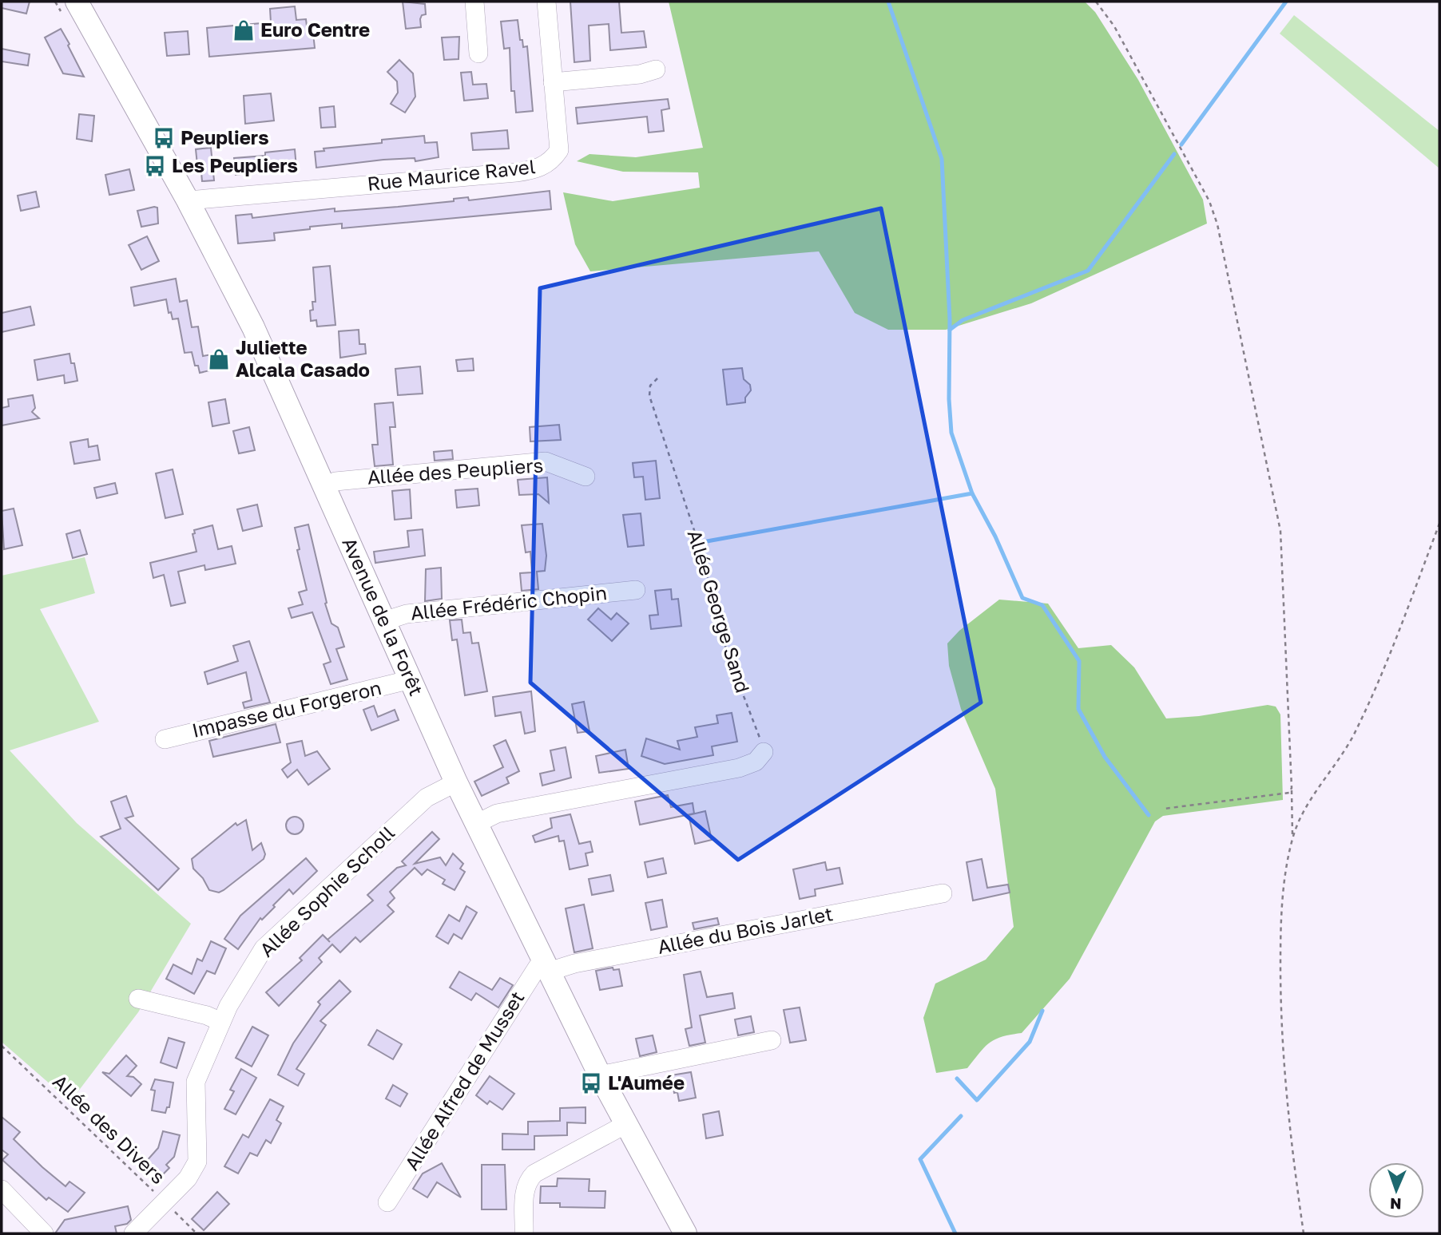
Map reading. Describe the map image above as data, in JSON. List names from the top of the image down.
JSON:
{
  "streets": {
    "main road": ["Avenue de la Forêt"],
    "street": [
      "Rue Maurice Ravel",
      "Allée des Peupliers",
      "Allée Frédéric Chopin",
      "Impasse du Forgeron",
      "Allée Sophie Scholl",
      "Allée du Bois Jarlet",
      "Allée Alfred de Musset"
    ],
    "path": ["Allée George Sand", "Allée des Divers"]
  },
  "crossings": [
    ["Rue Maurice Ravel", "Avenue de la Forêt"],
    ["Allée des Peupliers", "Avenue de la Forêt"],
    ["Allée Frédéric Chopin", "Avenue de la Forêt"],
    ["Avenue de la Forêt", "Impasse du Forgeron"],
    ["Avenue de la Forêt", "Allée Sophie Scholl"],
    ["Avenue de la Forêt", "Allée du Bois Jarlet"],
    ["Avenue de la Forêt", "Allée Alfred de Musset"],
    ["Allée Sophie Scholl", "Allée des Divers"],
    ["Allée du Bois Jarlet", "Allée Alfred de Musset"]
  ],
  "places": {
    "shop": ["Euro Centre", "Juliette Alcala Casado"],
    "bus stop": ["Peupliers", "Les Peupliers", "L'Aumée"]
  },
  "north": "bottom"
}
